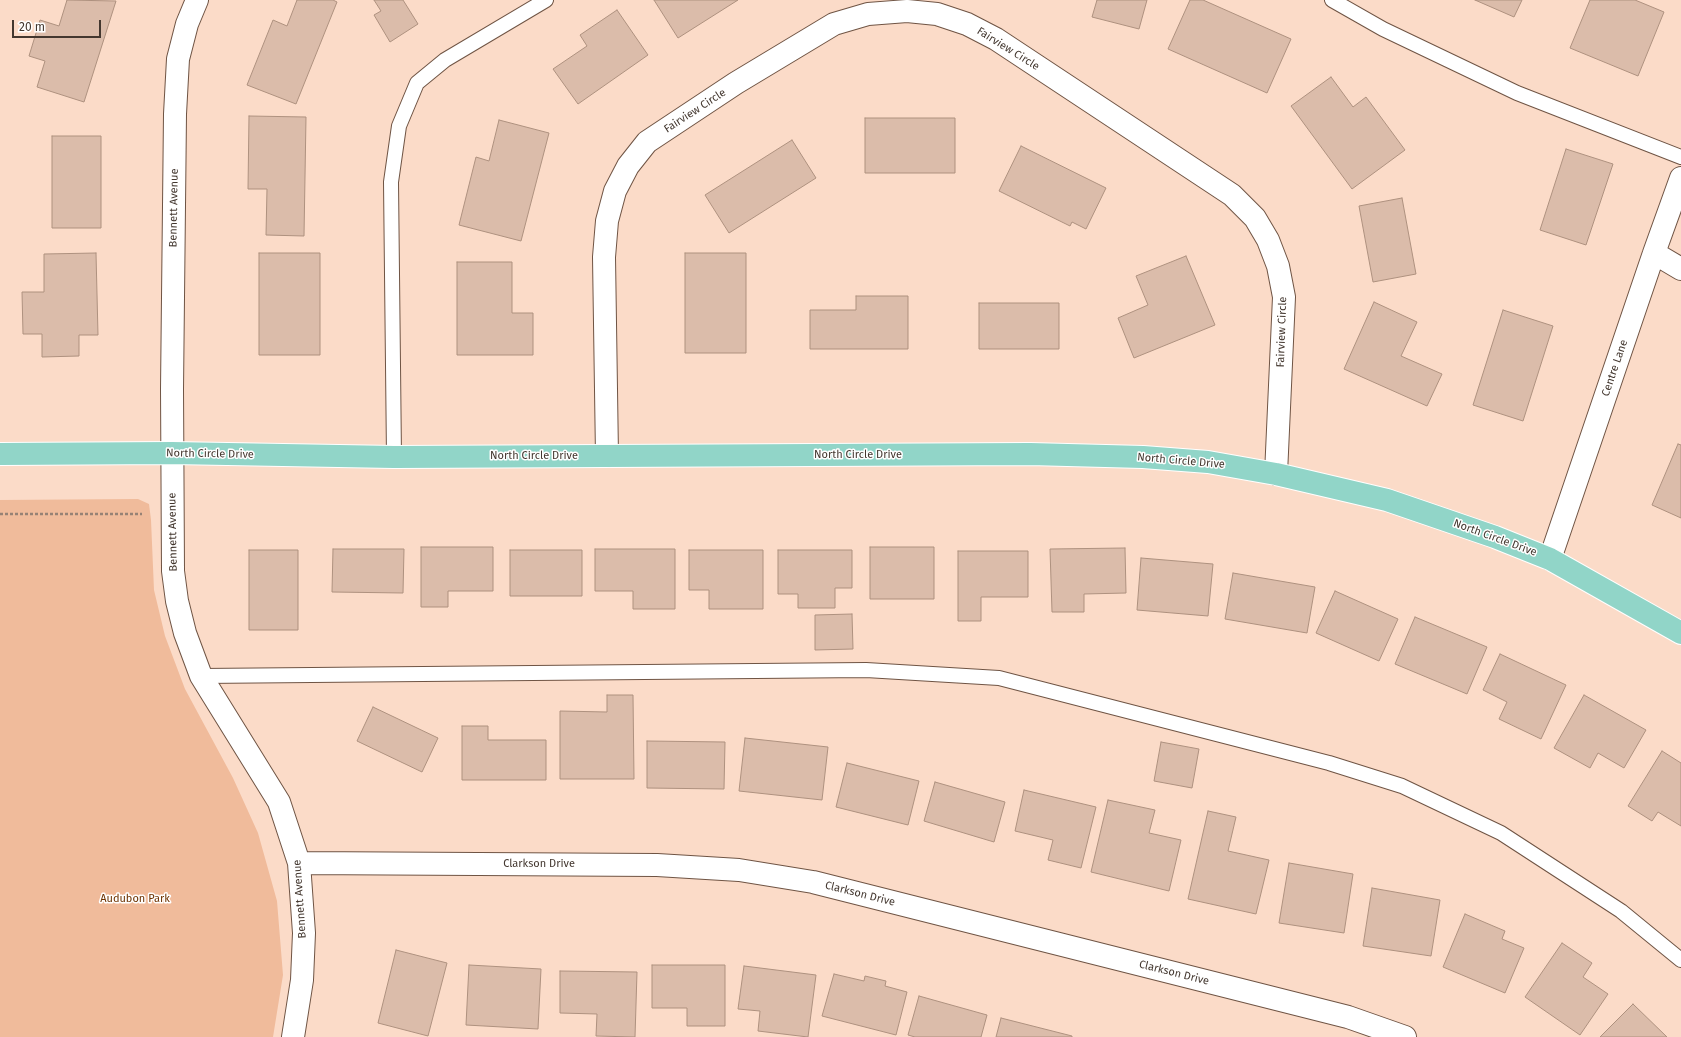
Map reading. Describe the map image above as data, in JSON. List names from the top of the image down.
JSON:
{
  "streets": {
    "main road": ["North Circle Drive"],
    "street": [
      "Fairview Circle",
      "Bennett Avenue",
      "Centre Lane",
      "Clarkson Drive"
    ]
  },
  "crossings": [
    ["Fairview Circle", "North Circle Drive"],
    ["Bennett Avenue", "North Circle Drive"],
    ["Bennett Avenue", "Clarkson Drive"],
    ["Centre Lane", "North Circle Drive"]
  ],
  "parks": ["Audubon Park"],
  "scale_bar": "20 m"
}
